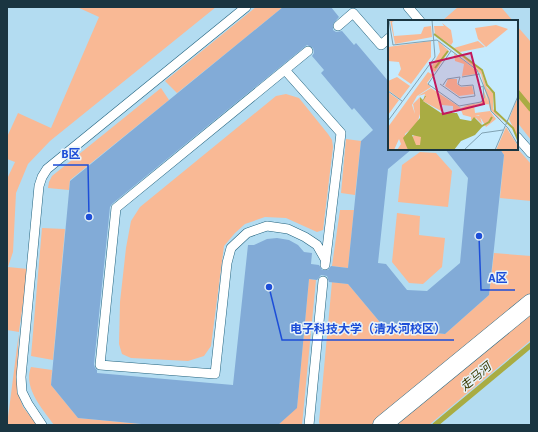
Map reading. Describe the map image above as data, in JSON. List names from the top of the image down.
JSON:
{
  "water": ["走马河"],
  "places": ["B区", "A区", "电子科技大学（清水河校区）"]
}
